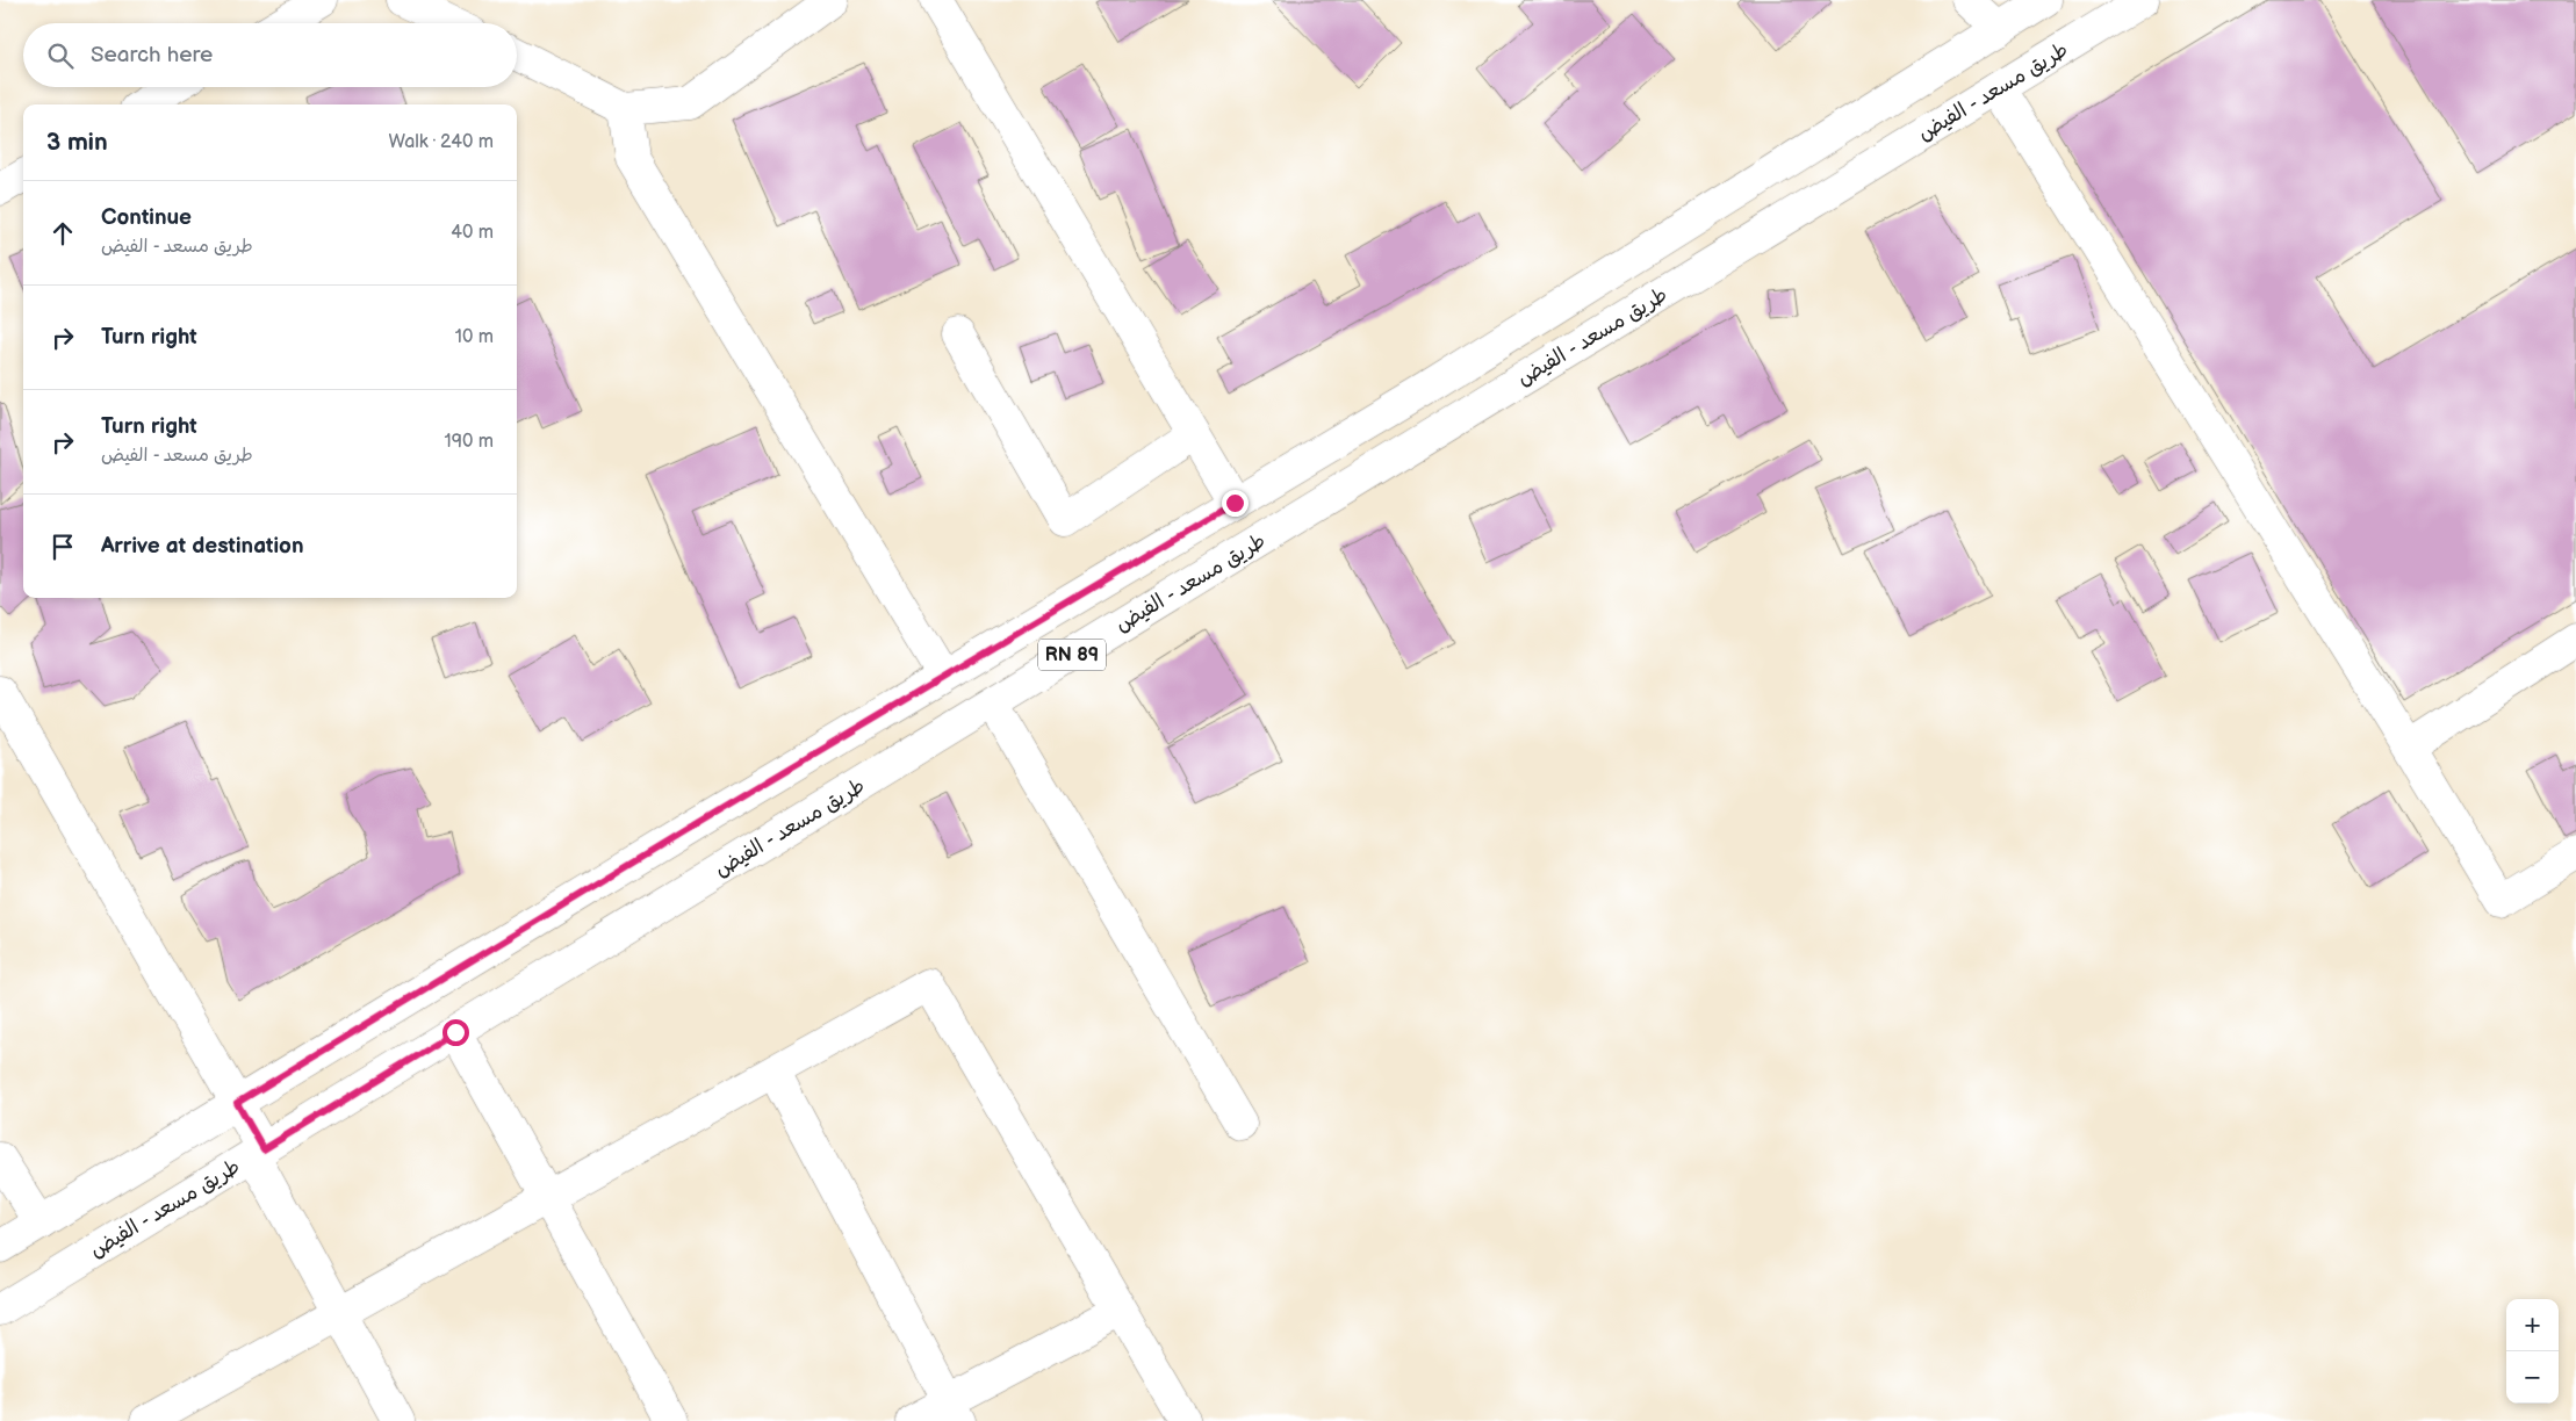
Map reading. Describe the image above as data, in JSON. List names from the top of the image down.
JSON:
{
  "streets": {
    "street": ["طريق مسعد - الفيض", "RN 89"]
  },
  "page": {
    "search": "Search here",
    "heading": ["3 min", "Walk · 240 m"],
    "list": [
      ["Continue", "طريق مسعد - الفيض", "40 m"],
      ["Turn right", "10 m"],
      ["Turn right", "طريق مسعد - الفيض", "190 m"],
      "Arrive at destination"
    ],
    "map_buttons": ["+", "−"]
  }
}
